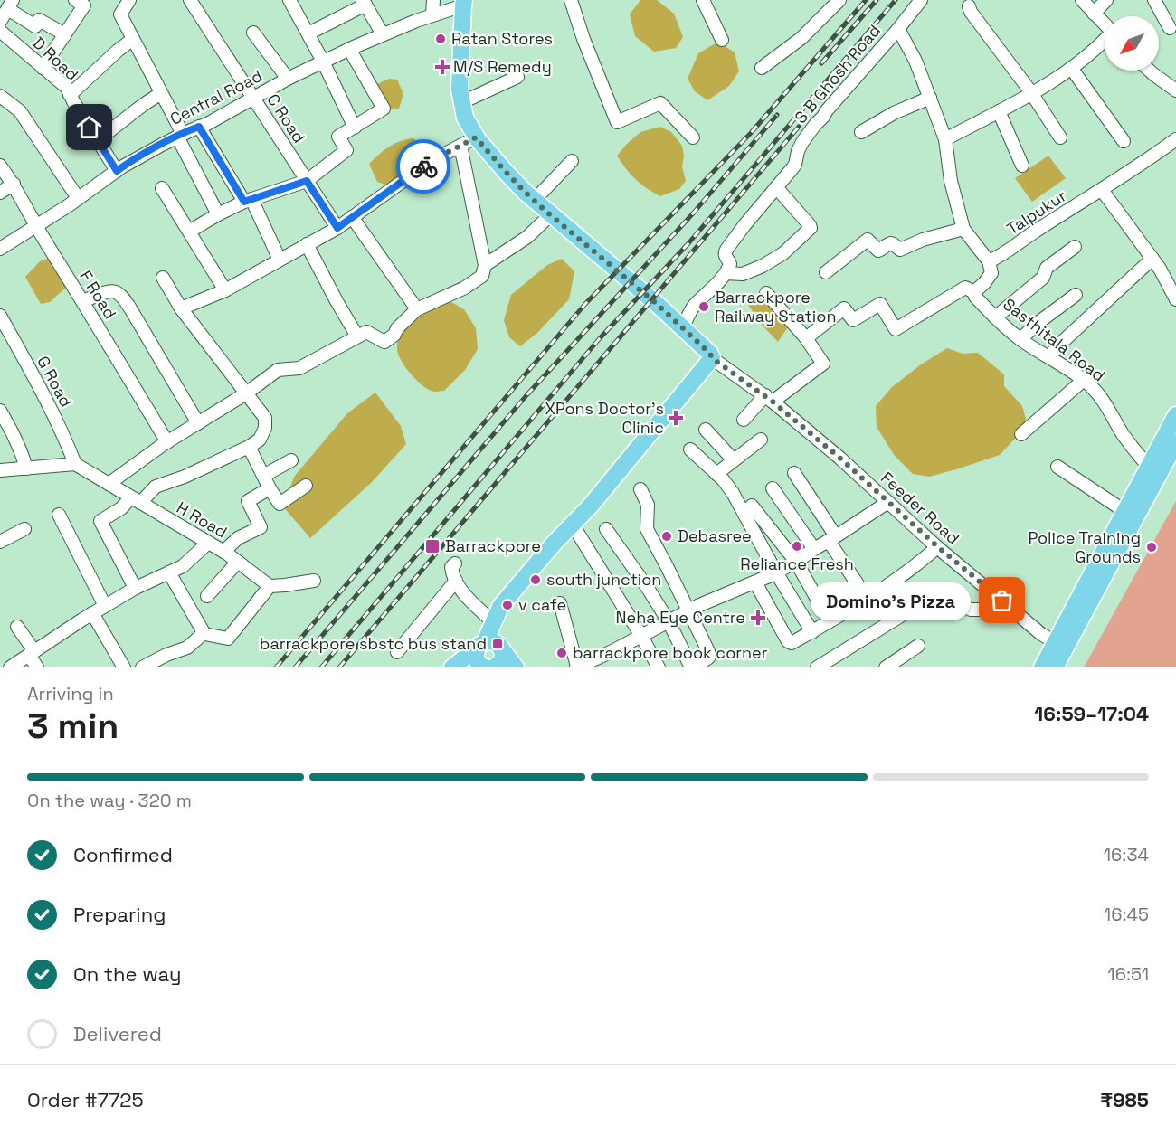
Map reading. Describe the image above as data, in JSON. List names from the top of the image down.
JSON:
{
  "streets": {
    "street": [
      "D Road",
      "S B Ghosh Road",
      "Central Road",
      "C Road",
      "Talpukur",
      "F Road",
      "Sasthitala Road",
      "G Road",
      "Feeder Road",
      "H Road"
    ]
  },
  "crossings": [
    ["D Road", "Central Road"],
    ["Central Road", "C Road"],
    ["Central Road", "F Road"],
    ["G Road", "H Road"]
  ],
  "places": {
    "other": [
      "Ratan Stores",
      "Barrackpore Railway Station",
      "Debasree",
      "Reliance Fresh",
      "Police Training Grounds",
      "south junction",
      "Domino's Pizza",
      "v cafe",
      "barrackpore book corner"
    ],
    "health": ["M/S Remedy", "XPons Doctor's Clinic", "Neha Eye Centre"],
    "transit": ["Barrackpore", "barrackpore sbstc bus stand"]
  },
  "north": "bottom left",
  "page": {
    "bubble": "Domino's Pizza",
    "heading": ["3 min", "Arriving in", "16:59–17:04"],
    "panel": ["Order #7725", "₹985"],
    "bar": "On the way · 320 m",
    "list": [
      ["Confirmed", "16:34"],
      ["Preparing", "16:45"],
      ["On the way", "16:51"],
      "Delivered"
    ]
  }
}
